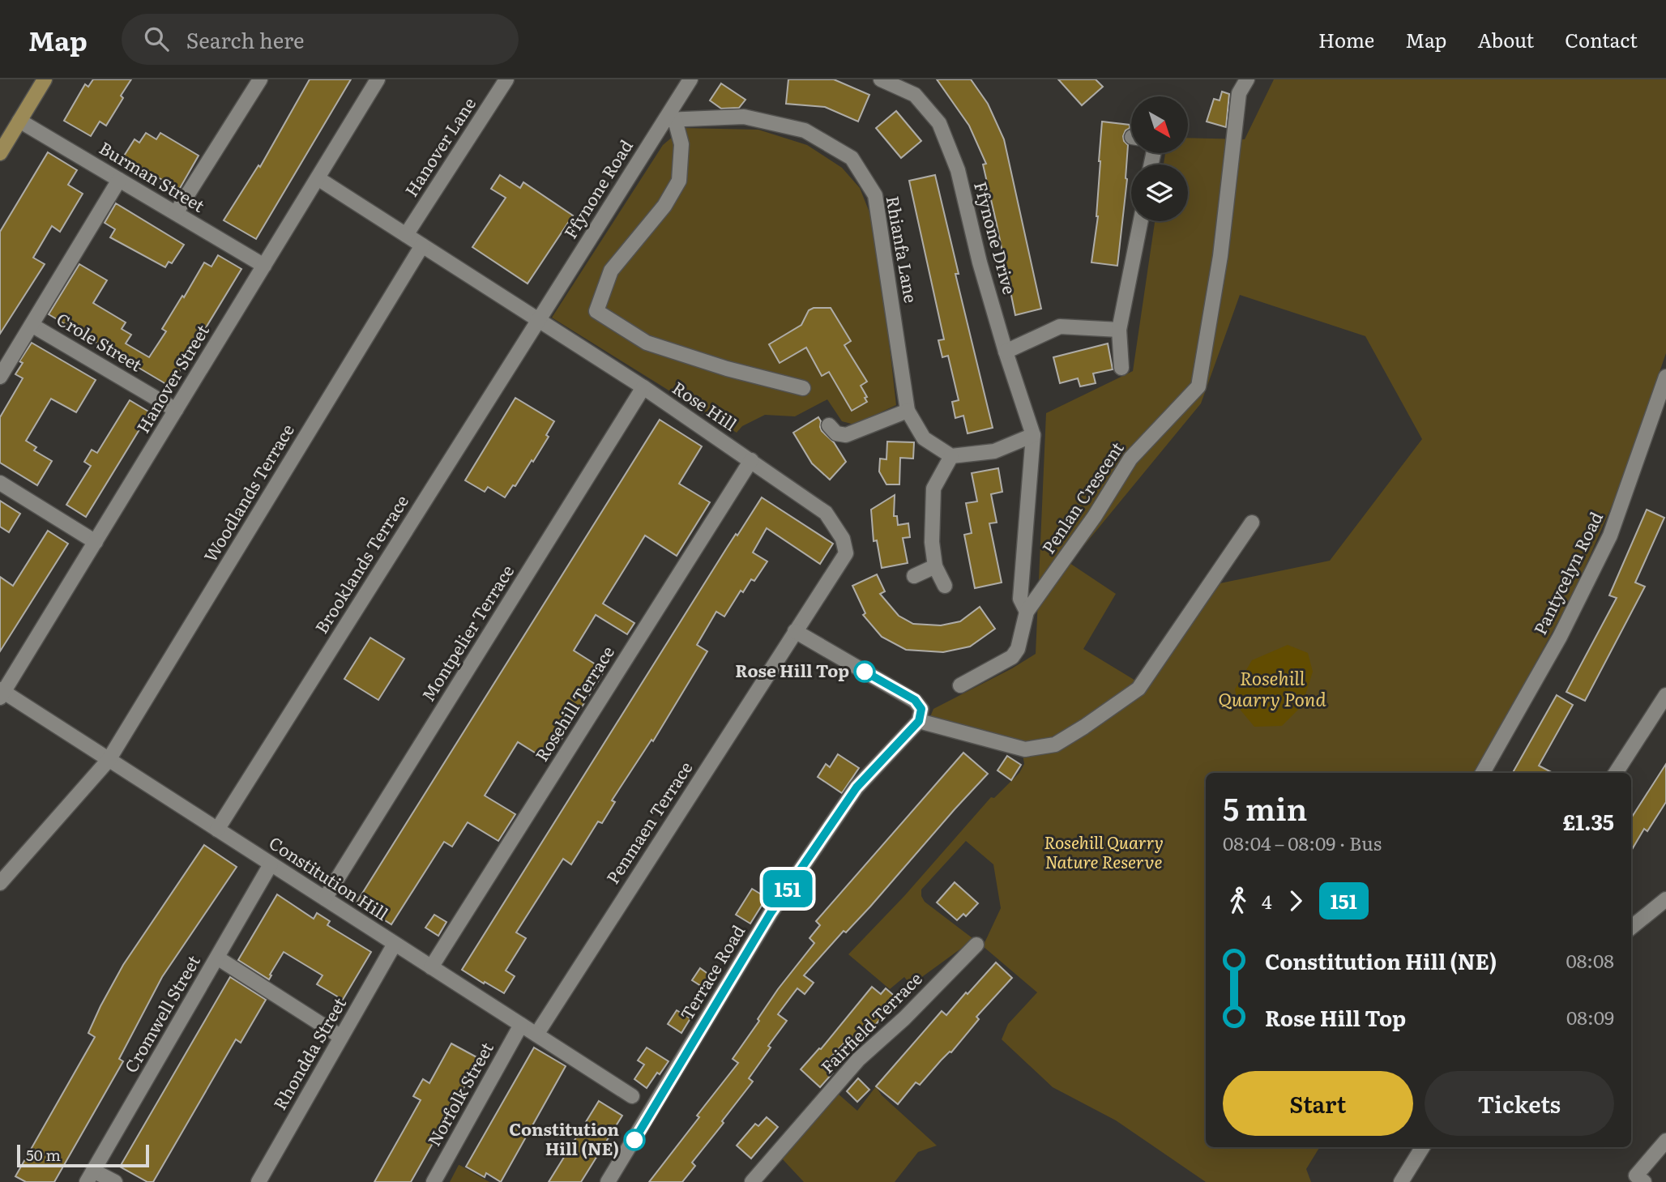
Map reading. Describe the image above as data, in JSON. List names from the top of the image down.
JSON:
{
  "streets": {
    "street": [
      "Hanover Lane",
      "Burman Street",
      "Ffynone Road",
      "Ffynone Drive",
      "Rhianfa Lane",
      "Crole Street",
      "Hanover Street",
      "Rose Hill",
      "Woodlands Terrace",
      "Penlan Crescent",
      "Brooklands Terrace",
      "Pantycelyn Road",
      "Montpelier Terrace",
      "Rosehill Terrace",
      "Penmaen Terrace",
      "Constitution Hill",
      "Terrace Road",
      "Cromwell Street",
      "Fairfield Terrace",
      "Rhondda Street",
      "Norfolk Street"
    ]
  },
  "crossings": [
    ["Hanover Lane", "Rose Hill"],
    ["Burman Street", "Hanover Street"],
    ["Ffynone Road", "Rhianfa Lane"],
    ["Ffynone Road", "Rose Hill"],
    ["Ffynone Road", "Brooklands Terrace"],
    ["Crole Street", "Hanover Street"],
    ["Hanover Street", "Rose Hill"],
    ["Hanover Street", "Constitution Hill"],
    ["Rose Hill", "Woodlands Terrace"],
    ["Rose Hill", "Brooklands Terrace"],
    ["Rose Hill", "Montpelier Terrace"],
    ["Rose Hill", "Rosehill Terrace"],
    ["Rose Hill", "Penmaen Terrace"],
    ["Woodlands Terrace", "Constitution Hill"],
    ["Brooklands Terrace", "Constitution Hill"],
    ["Montpelier Terrace", "Constitution Hill"],
    ["Rosehill Terrace", "Constitution Hill"],
    ["Penmaen Terrace", "Constitution Hill"],
    ["Constitution Hill", "Cromwell Street"],
    ["Constitution Hill", "Rhondda Street"],
    ["Constitution Hill", "Norfolk Street"]
  ],
  "water": ["Rosehill Quarry Pond"],
  "parks": ["Rosehill Quarry Nature Reserve"],
  "places": ["Rose Hill Top", "Constitution Hill (NE)"],
  "lines": ["bus line 151"],
  "scale_bar": "50 m",
  "north": "bottom right",
  "page": {
    "header": "Map",
    "search": "Search here",
    "nav": [
      "Home",
      "Map",
      "About",
      "Contact"
    ],
    "on_map": "151",
    "heading": ["5 min", "08:04 – 08:09 · Bus", "£1.35"],
    "legs": ["4", "151"],
    "list": [
      {
        "name": "Constitution Hill (NE)",
        "value": "08:08"
      },
      {
        "name": "Rose Hill Top",
        "value": "08:09"
      }
    ],
    "buttons": ["Start", "Tickets"],
    "scale": "50 m"
  }
}
